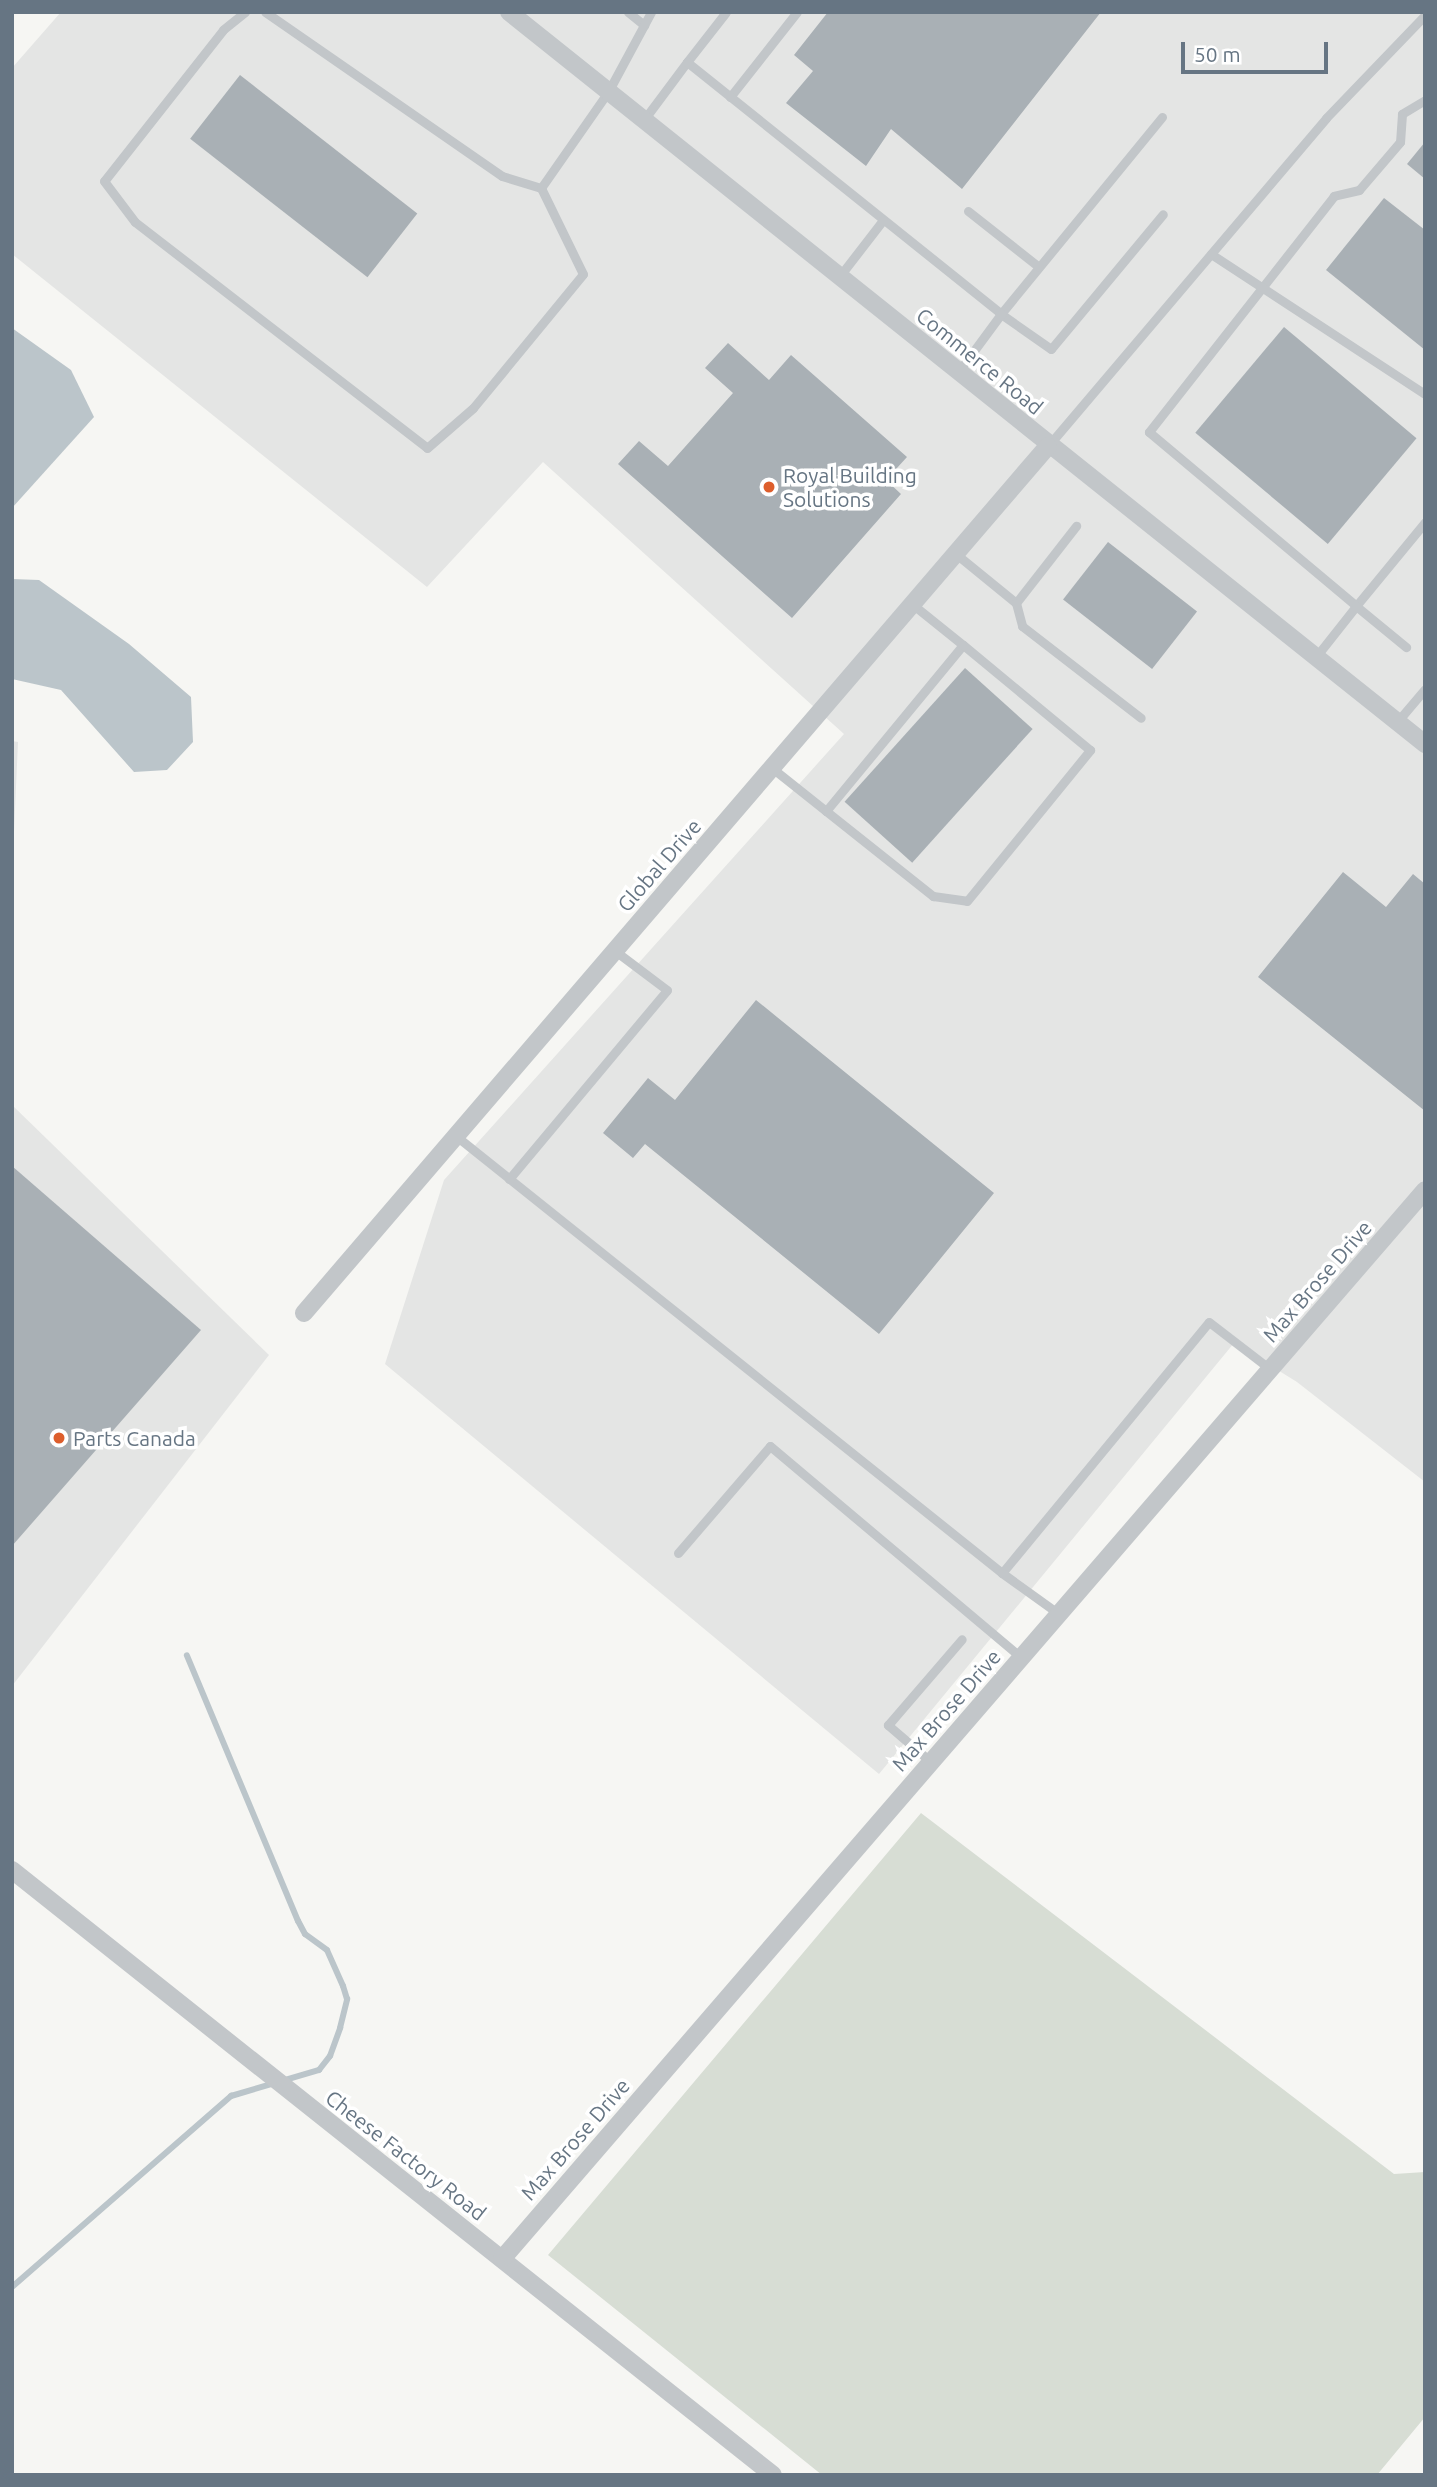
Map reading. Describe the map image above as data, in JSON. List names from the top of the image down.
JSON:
{
  "streets": {
    "street": [
      "Commerce Road",
      "Global Drive",
      "Max Brose Drive",
      "Cheese Factory Road"
    ]
  },
  "crossings": [
    ["Commerce Road", "Global Drive"],
    ["Max Brose Drive", "Cheese Factory Road"]
  ],
  "places": ["Royal Building Solutions", "Parts Canada"],
  "scale_bar": "50 m"
}
